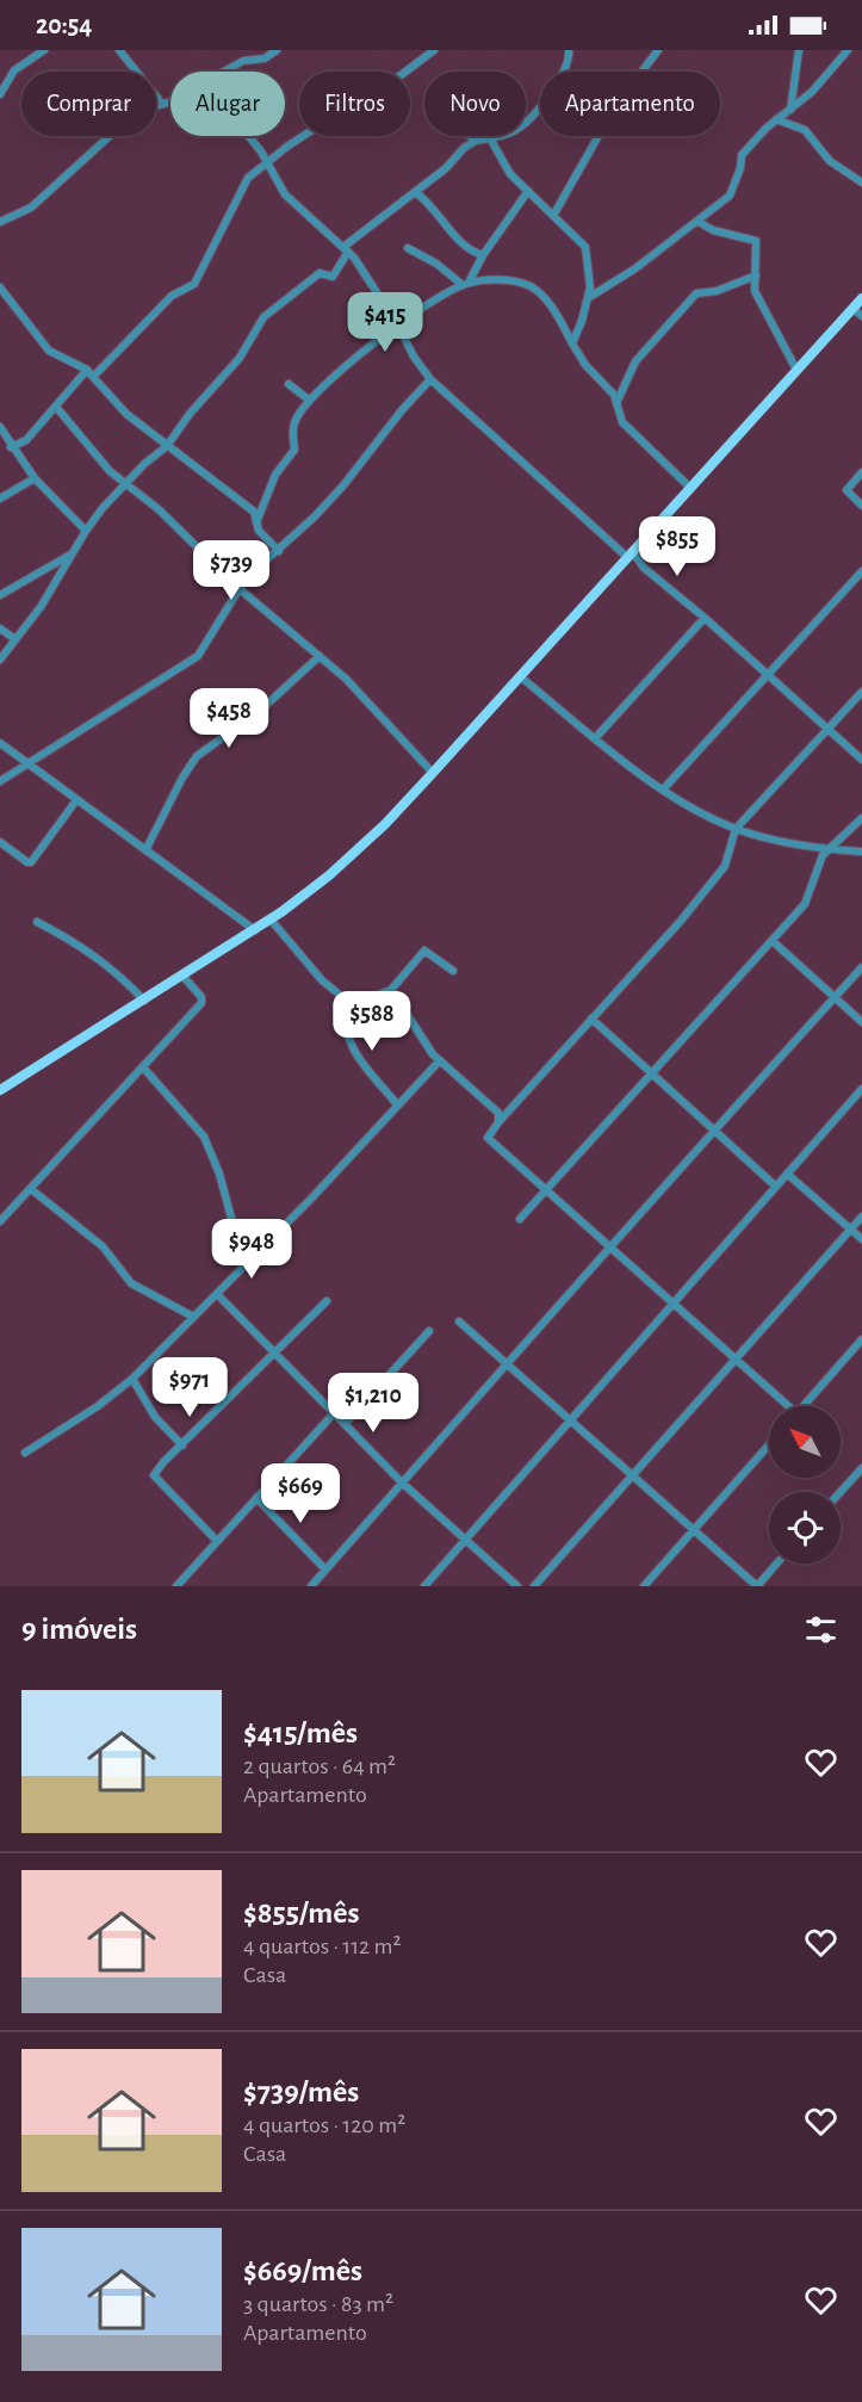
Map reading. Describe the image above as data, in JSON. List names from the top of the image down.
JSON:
{
  "north": "top left",
  "page": {
    "status": "20:54",
    "chip": [
      "Comprar",
      "Alugar",
      "Filtros",
      "Novo",
      "Apartamento"
    ],
    "price": [
      "$415",
      "$855",
      "$739",
      "$458",
      "$588",
      "$948",
      "$971",
      "$1,210",
      "$669"
    ],
    "heading": "9 imóveis",
    "list": [
      {
        "name": "$415/mês",
        "note": "2 quartos · 64 m² · Apartamento"
      },
      {
        "name": "$855/mês",
        "note": "4 quartos · 112 m² · Casa"
      },
      {
        "name": "$739/mês",
        "note": "4 quartos · 120 m² · Casa"
      },
      {
        "name": "$669/mês",
        "note": "3 quartos · 83 m² · Apartamento"
      }
    ]
  }
}
